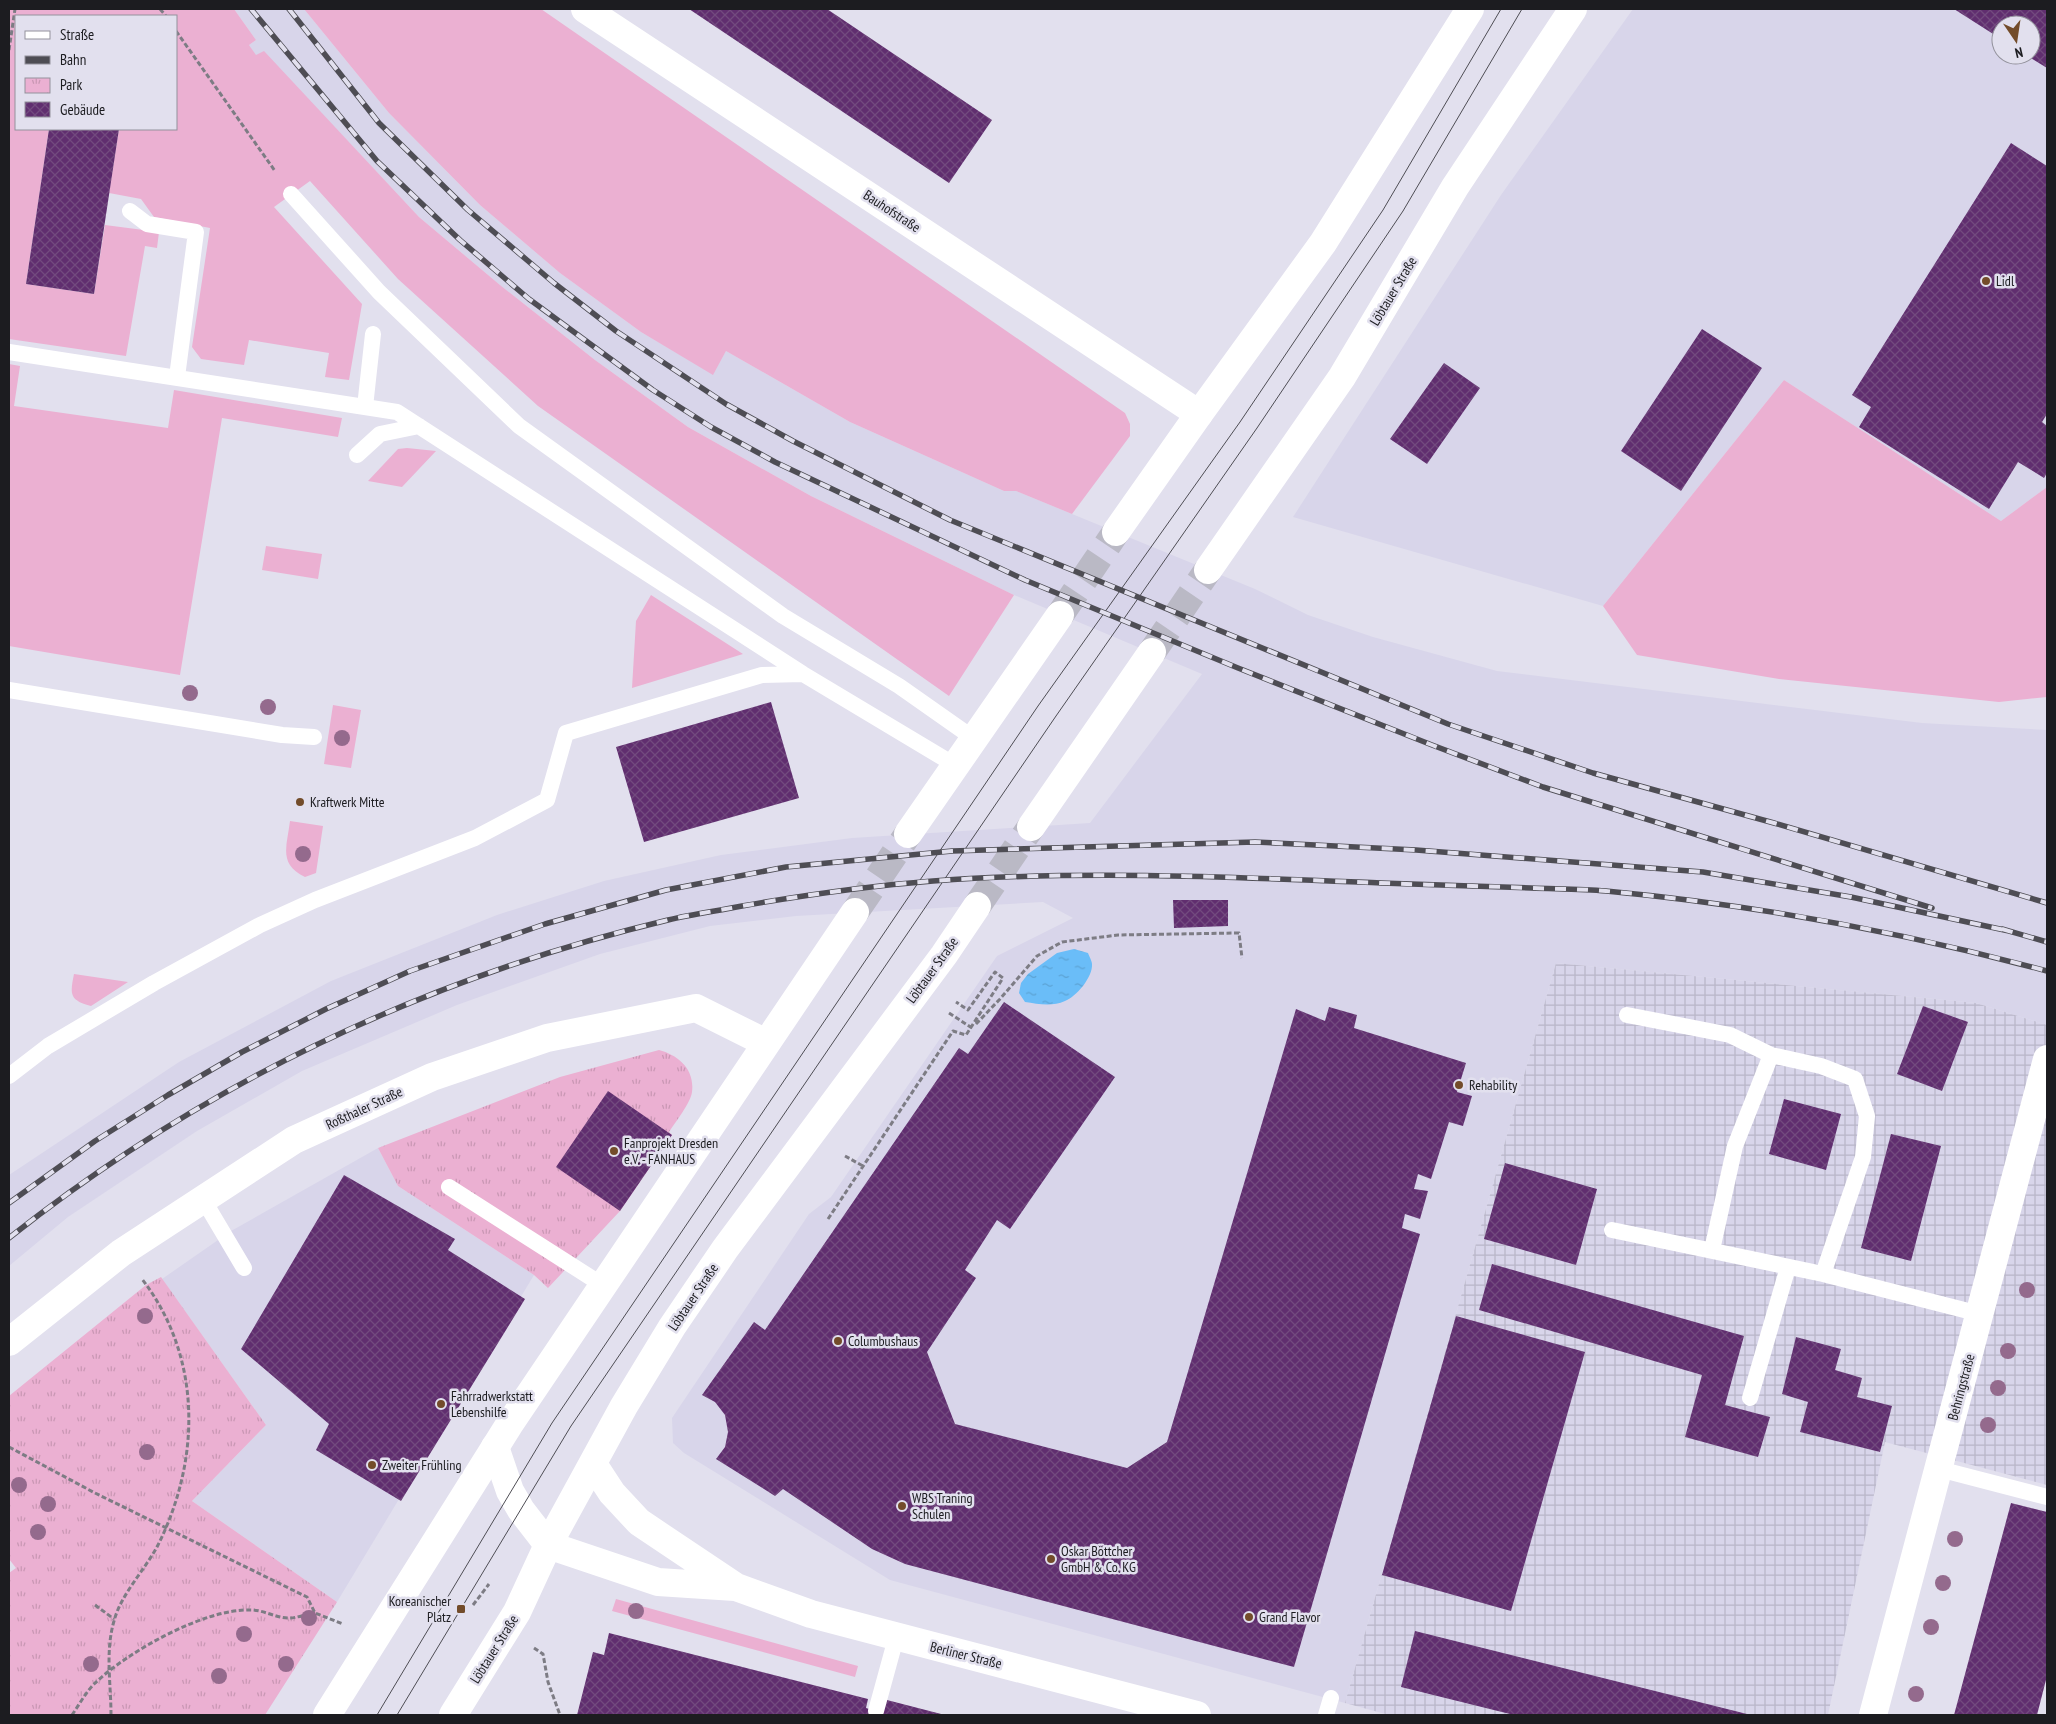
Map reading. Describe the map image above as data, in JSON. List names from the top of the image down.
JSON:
{
  "streets": {
    "main road": [
      "Bauhofstraße",
      "Löbtauer Straße",
      "Roßthaler Straße",
      "Behringstraße",
      "Berliner Straße"
    ]
  },
  "crossings": [
    ["Löbtauer Straße", "Berliner Straße"]
  ],
  "places": {
    "other": [
      "Lidl",
      "Kraftwerk Mitte",
      "Rehability",
      "Fanprojekt Dresden e.V. - FANHAUS",
      "Columbushaus",
      "Fahrradwerkstatt Lebenshilfe",
      "Zweiter Frühling",
      "WBS Traning Schulen",
      "Oskar Böttcher GmbH & Co. KG",
      "Grand Flavor"
    ],
    "transit": ["Koreanischer Platz"]
  },
  "legend": [
    "Straße",
    "Bahn",
    "Park",
    "Gebäude"
  ],
  "north": "bottom"
}
